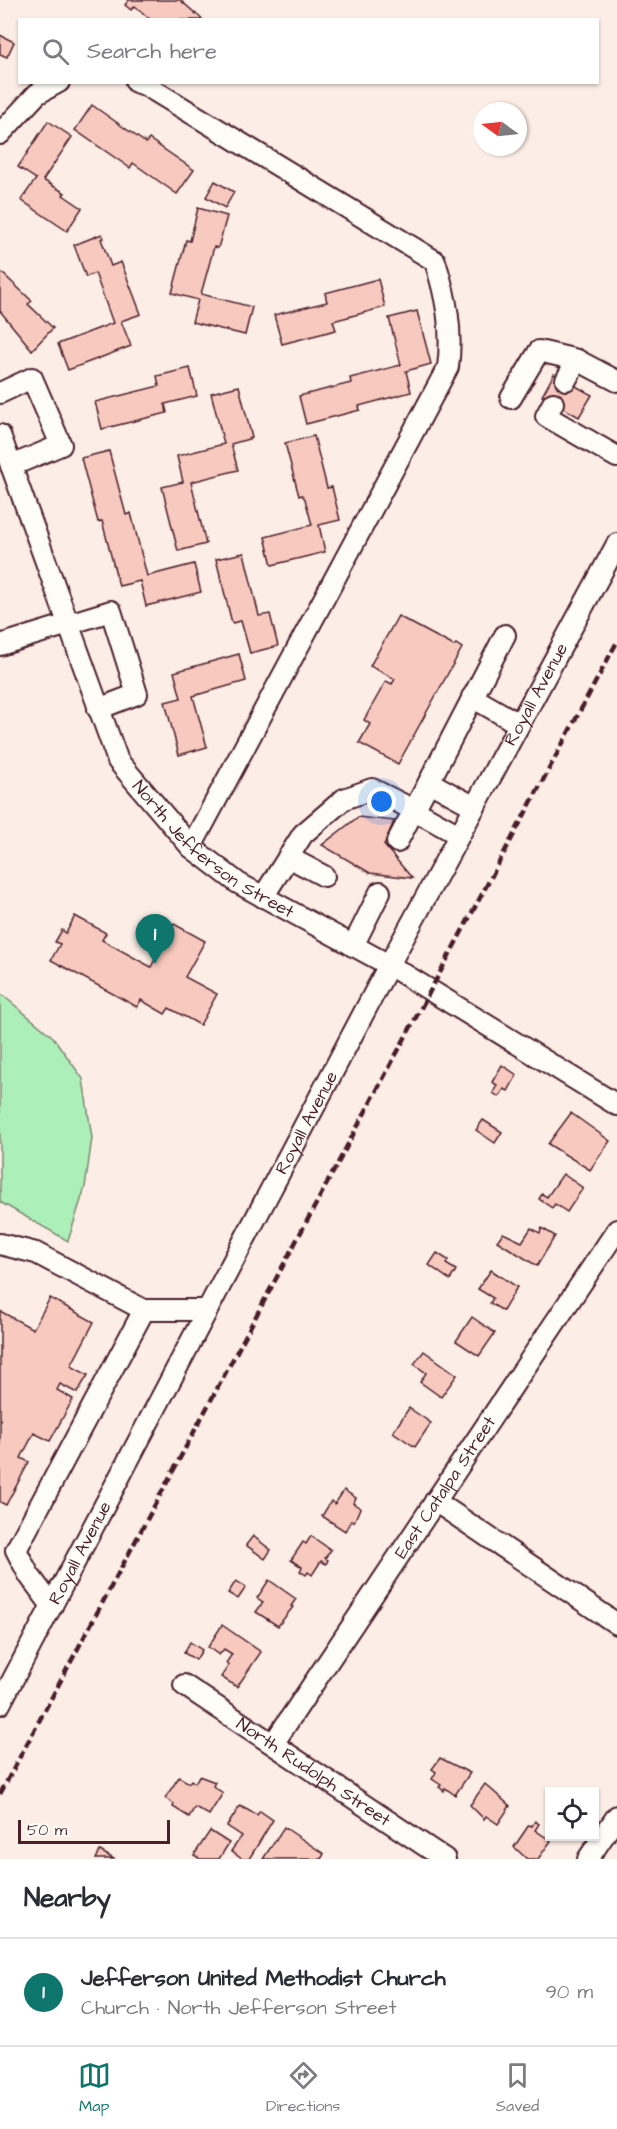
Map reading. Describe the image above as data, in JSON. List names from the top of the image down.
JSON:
{
  "streets": {
    "street": [
      "Royall Avenue",
      "North Jefferson Street",
      "East Catalpa Street",
      "North Rudolph Street"
    ]
  },
  "crossings": [
    ["Royall Avenue", "North Jefferson Street"],
    ["East Catalpa Street", "North Rudolph Street"]
  ],
  "scale_bar": "50 m",
  "north": "left",
  "page": {
    "search": "Search here",
    "pins": "1",
    "scale": "50 m",
    "heading": "Nearby",
    "list": [
      {
        "mark": "1",
        "name": "Jefferson United Methodist Church",
        "note": "Church · North Jefferson Street",
        "value": "90 m"
      }
    ],
    "nav": ["Map", "Directions", "Saved"]
  }
}
